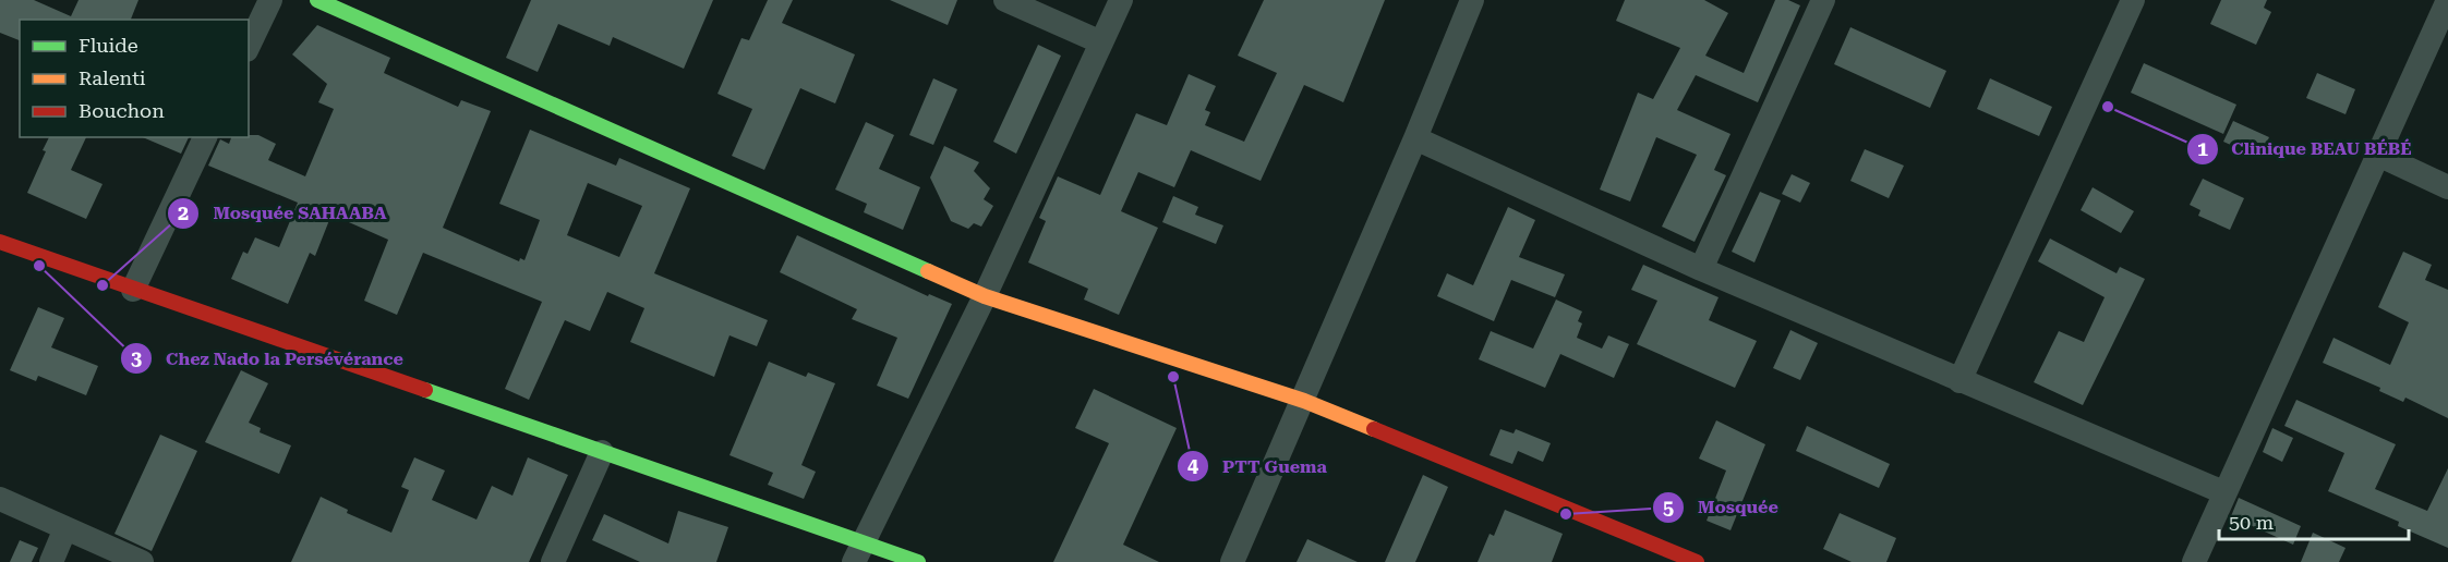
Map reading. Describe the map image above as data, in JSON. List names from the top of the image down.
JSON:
{
  "places": [
    "Clinique BEAU BÉBÉ",
    "Chez Nado la Persévérance",
    "Mosquée SAHAABA",
    "PTT Guema",
    "Mosquée"
  ],
  "legend": ["Fluide", "Ralenti", "Bouchon"],
  "scale_bar": "50 m"
}
